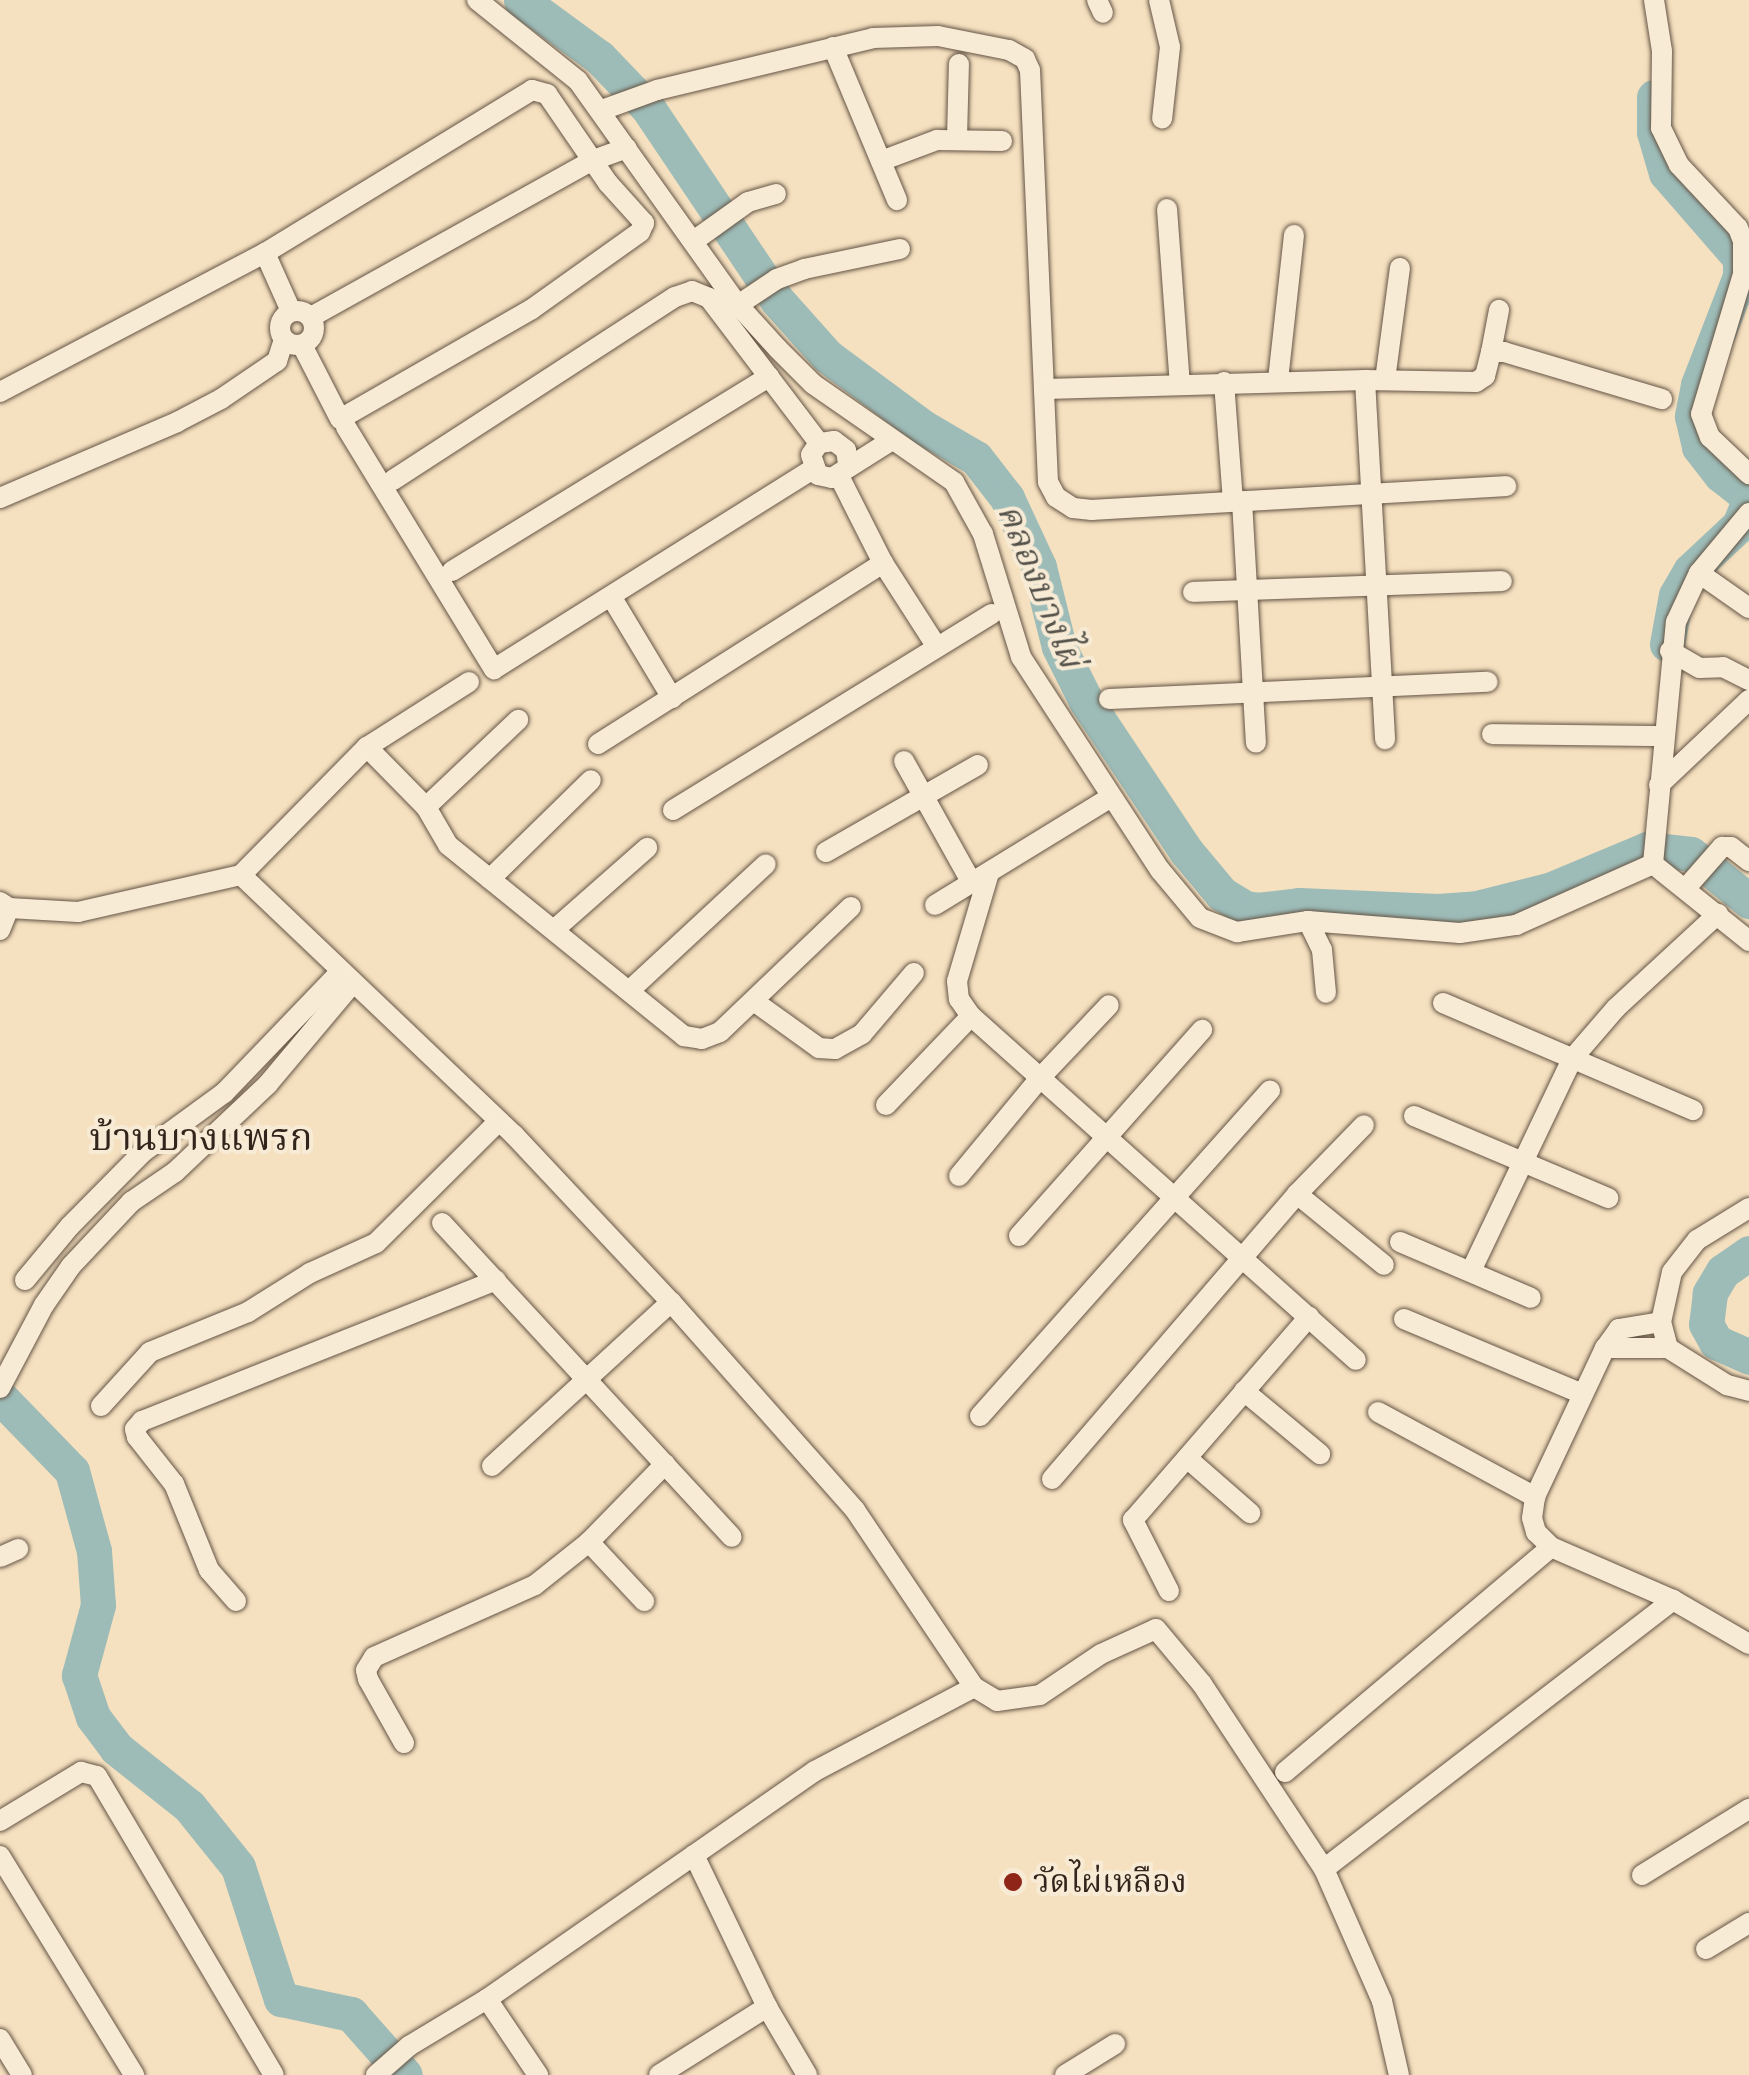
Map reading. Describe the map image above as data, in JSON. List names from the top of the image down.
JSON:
{
  "districts": ["บ้านบางแพรก"],
  "water": ["คลองบางไผ่"],
  "places": ["วัดไผ่เหลือง"]
}
